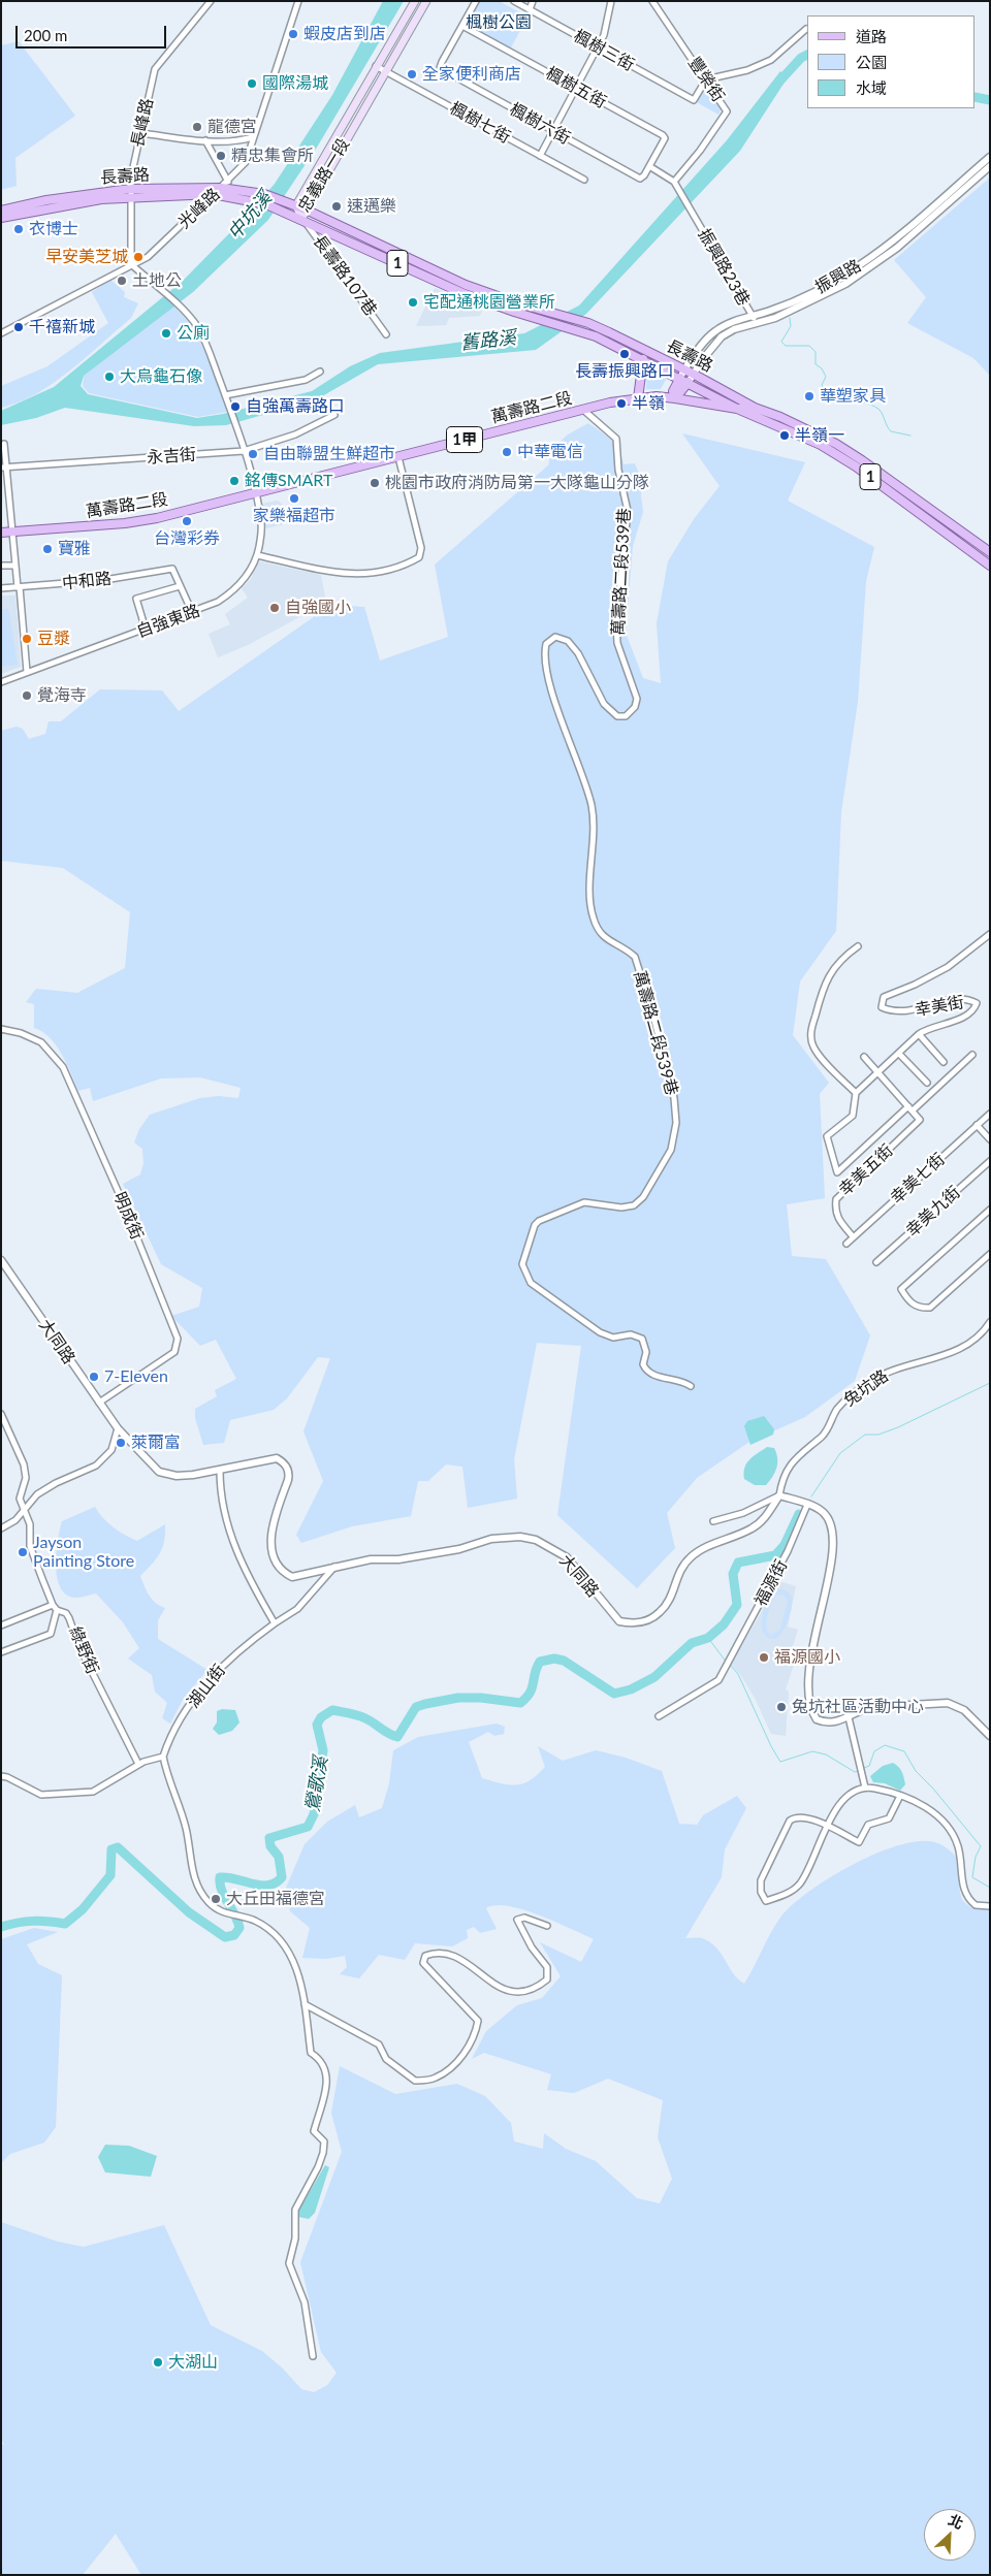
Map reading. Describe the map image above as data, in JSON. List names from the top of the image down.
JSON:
{
  "streets": {
    "main road": [
      "忠義路一段",
      "長壽路",
      "1",
      "萬壽路二段",
      "1甲"
    ],
    "street": [
      "楓樹三街",
      "豐榮街",
      "楓樹五街",
      "長峰路",
      "楓樹七街",
      "楓樹六街",
      "光峰路",
      "振興路23巷",
      "長壽路107巷",
      "振興路",
      "永吉街",
      "萬壽路二段539巷",
      "中和路",
      "自強東路",
      "幸美街",
      "幸美五街",
      "幸美七街",
      "幸美九街",
      "明成街",
      "大同路",
      "兔坑路",
      "福源街",
      "綠野街",
      "湖山街"
    ]
  },
  "crossings": [
    ["楓樹三街", "豐榮街"],
    ["豐榮街", "振興路23巷"],
    ["楓樹五街", "楓樹六街"],
    ["長峰路", "長壽路"],
    ["長峰路", "光峰路"],
    ["長峰路", "自強東路"],
    ["楓樹七街", "忠義路一段"],
    ["忠義路一段", "長壽路"],
    ["忠義路一段", "1"],
    ["忠義路一段", "長壽路107巷"],
    ["長壽路", "光峰路"],
    ["長壽路", "1"],
    ["長壽路", "長壽路107巷"],
    ["長壽路", "振興路"],
    ["長壽路", "萬壽路二段"],
    ["光峰路", "自強東路"],
    ["1", "長壽路107巷"],
    ["振興路23巷", "振興路"],
    ["萬壽路二段", "萬壽路二段539巷"],
    ["萬壽路二段", "自強東路"],
    ["永吉街", "自強東路"],
    ["幸美五街", "幸美七街"],
    ["明成街", "大同路"],
    ["大同路", "兔坑路"],
    ["大同路", "湖山街"]
  ],
  "water": ["中坑溪", "舊路溪", "鶯歌溪"],
  "parks": ["楓樹公園"],
  "places": [
    "蝦皮店到店",
    "全家便利商店",
    "國際湯城",
    "龍德宮",
    "精忠集會所",
    "速邁樂",
    "衣博士",
    "早安美芝城",
    "土地公",
    "宅配通桃園營業所",
    "千禧新城",
    "公廁",
    "長壽振興路口",
    "大烏龜石像",
    "華塑家具",
    "半嶺",
    "自強萬壽路口",
    "半嶺一",
    "中華電信",
    "自由聯盟生鮮超市",
    "銘傳SMART",
    "桃園市政府消防局第一大隊龜山分隊",
    "家樂福超市",
    "台灣彩券",
    "寶雅",
    "自強國小",
    "豆漿",
    "覺海寺",
    "7-Eleven",
    "萊爾富",
    "Jayson Painting Store",
    "福源國小",
    "兔坑社區活動中心",
    "大丘田福德宮",
    "大湖山"
  ],
  "legend": ["道路", "公園", "水域"],
  "scale_bar": "200 m",
  "north": "top right"
}
